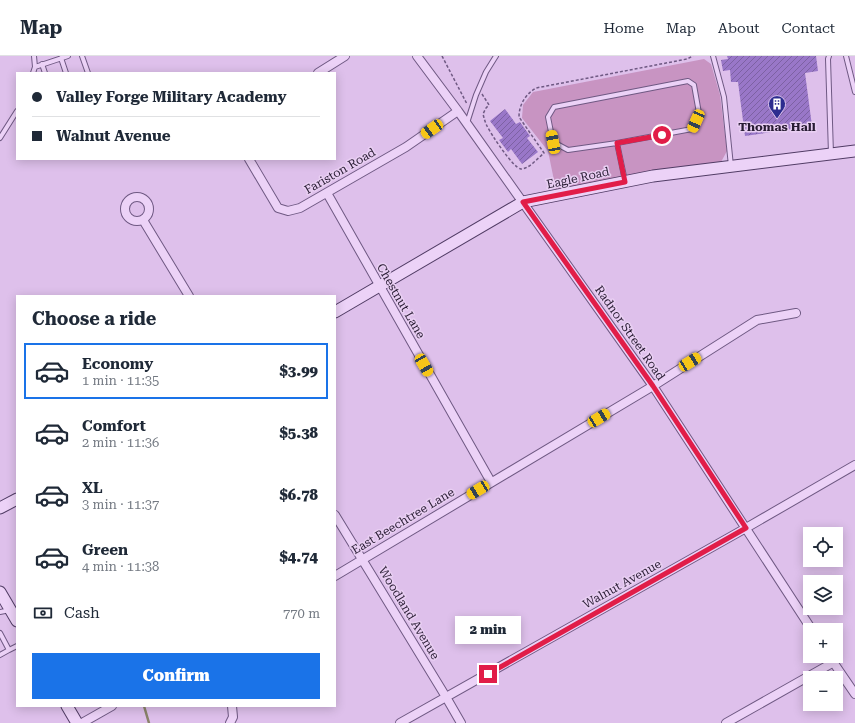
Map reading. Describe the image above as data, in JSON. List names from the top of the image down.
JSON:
{
  "streets": {
    "street": [
      "Fariston Road",
      "Eagle Road",
      "Chestnut Lane",
      "Radnor Street Road",
      "East Beechtree Lane",
      "Walnut Avenue",
      "Woodland Avenue"
    ]
  },
  "crossings": [
    ["Fariston Road", "Chestnut Lane"],
    ["Fariston Road", "Radnor Street Road"],
    ["Eagle Road", "Chestnut Lane"],
    ["Eagle Road", "Radnor Street Road"],
    ["Chestnut Lane", "East Beechtree Lane"],
    ["Radnor Street Road", "East Beechtree Lane"],
    ["Radnor Street Road", "Walnut Avenue"],
    ["East Beechtree Lane", "Woodland Avenue"],
    ["Walnut Avenue", "Woodland Avenue"]
  ],
  "places": {
    "building": ["Thomas Hall"]
  },
  "page": {
    "header": "Map",
    "nav": [
      "Home",
      "Map",
      "About",
      "Contact"
    ],
    "banner": ["Valley Forge Military Academy", "Walnut Avenue"],
    "heading": "Choose a ride",
    "list": [
      {
        "name": "Economy",
        "note": "1 min · 11:35",
        "value": "$3.99"
      },
      {
        "name": "Comfort",
        "note": "2 min · 11:36",
        "value": "$5.38"
      },
      {
        "name": "XL",
        "note": "3 min · 11:37",
        "value": "$6.78"
      },
      {
        "name": "Green",
        "note": "4 min · 11:38",
        "value": "$4.74"
      }
    ],
    "map_buttons": ["+", "−"],
    "pay": ["Cash", "770 m"],
    "bubble": "2 min",
    "buttons": "Confirm"
  }
}
